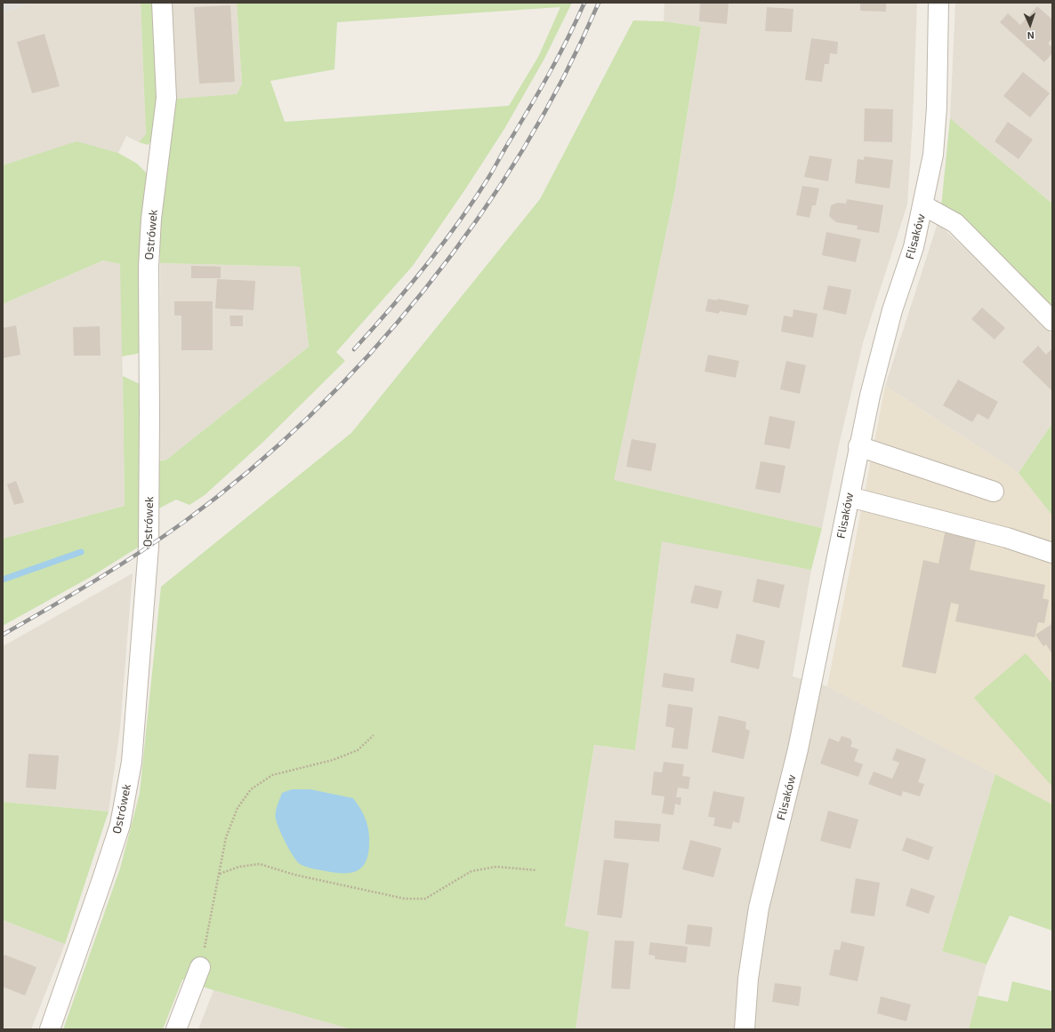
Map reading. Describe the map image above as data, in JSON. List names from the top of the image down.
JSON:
{
  "streets": {
    "street": ["Ostrówek", "Flisaków"]
  },
  "north": "bottom"
}
